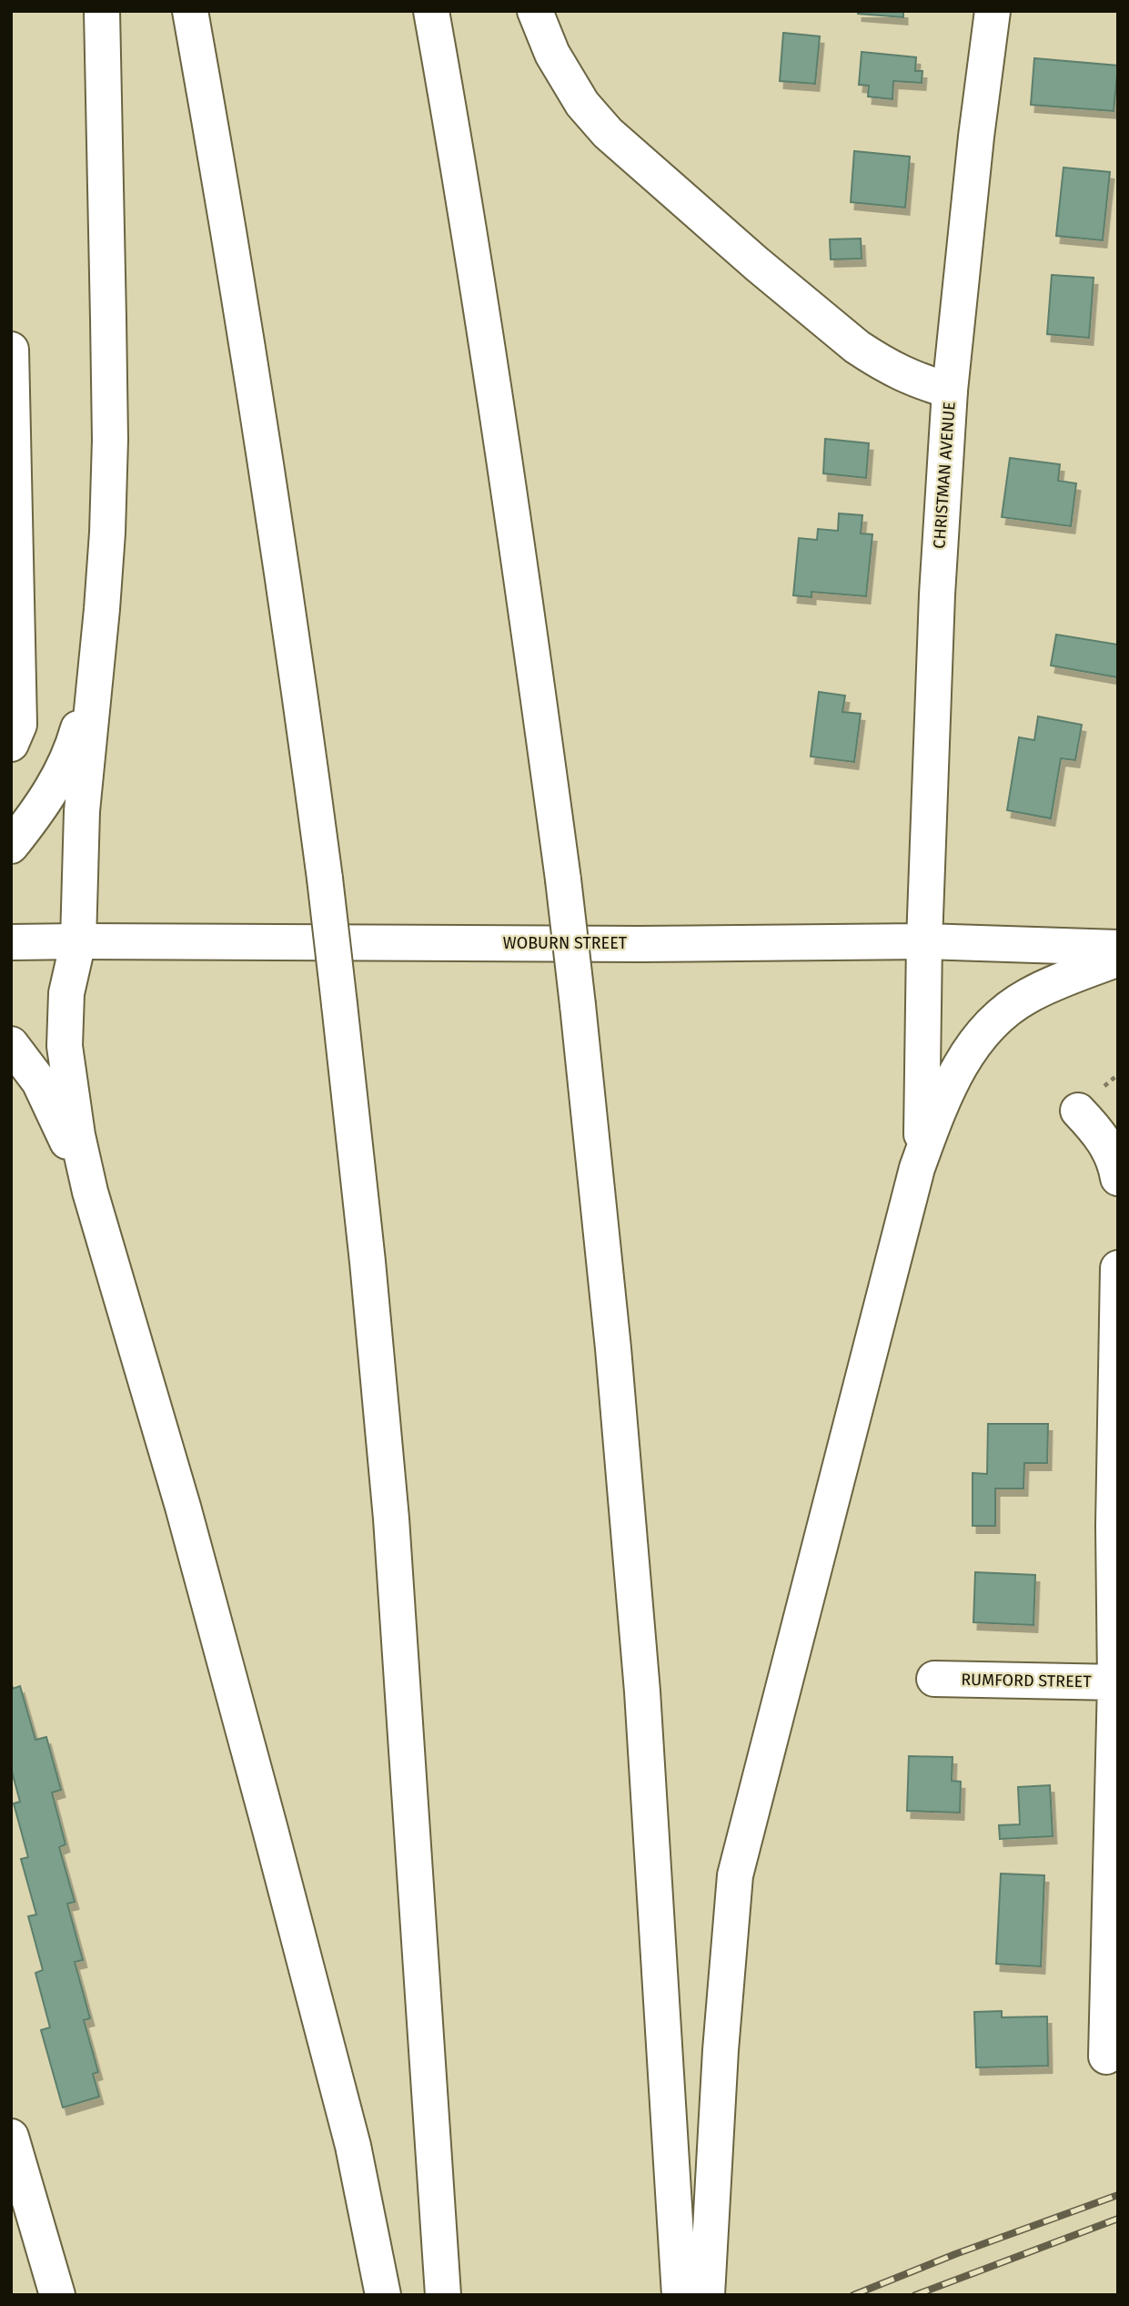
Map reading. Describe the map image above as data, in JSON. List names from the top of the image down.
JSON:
{
  "streets": {
    "main road": ["CHRISTMAN AVENUE", "WOBURN STREET", "RUMFORD STREET"]
  },
  "crossings": [
    ["CHRISTMAN AVENUE", "WOBURN STREET"]
  ]
}
